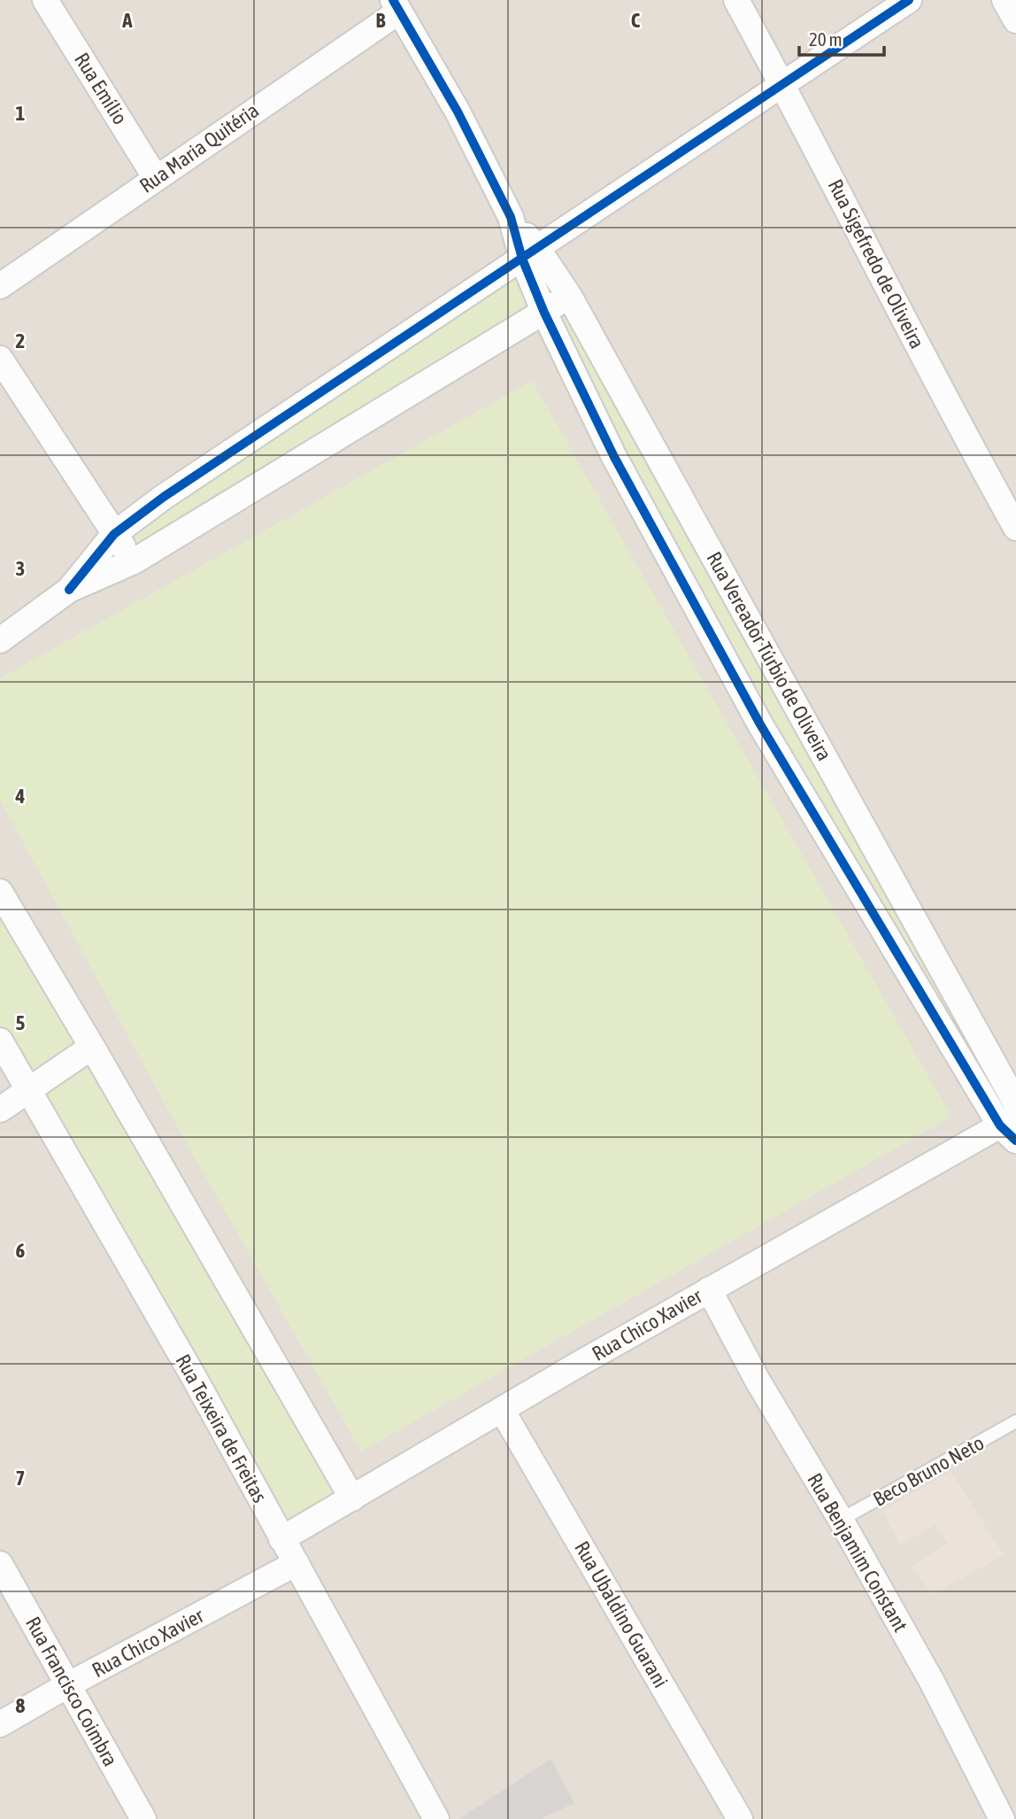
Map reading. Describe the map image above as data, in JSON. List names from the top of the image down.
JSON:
{
  "streets": {
    "street": [
      "Rua Emílio",
      "Rua Maria Quitéria",
      "Rua Sigefredo de Oliveira",
      "Rua Vereador Túrbio de Oliveira",
      "Rua Chico Xavier",
      "Rua Teixeira de Freitas",
      "Rua Benjamim Constant",
      "Rua Ubaldino Guarani",
      "Rua Francisco Coimbra"
    ],
    "lane": ["Beco Bruno Neto"]
  },
  "crossings": [
    ["Rua Emílio", "Rua Maria Quitéria"],
    ["Rua Maria Quitéria", "Rua Vereador Túrbio de Oliveira"],
    ["Rua Chico Xavier", "Rua Teixeira de Freitas"],
    ["Rua Chico Xavier", "Rua Benjamim Constant"],
    ["Rua Chico Xavier", "Rua Ubaldino Guarani"],
    ["Rua Chico Xavier", "Rua Francisco Coimbra"],
    ["Beco Bruno Neto", "Rua Benjamim Constant"]
  ],
  "scale_bar": "20 m",
  "grid": {
    "columns": ["A", "B", "C"],
    "rows": [
      "1",
      "2",
      "3",
      "4",
      "5",
      "6",
      "7",
      "8"
    ]
  }
}
